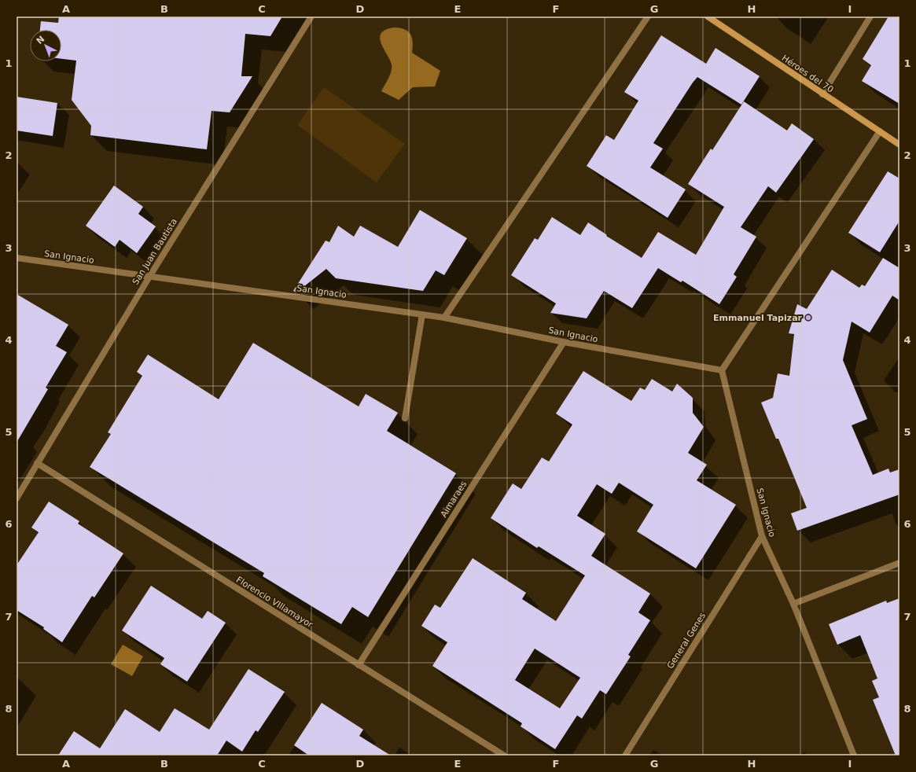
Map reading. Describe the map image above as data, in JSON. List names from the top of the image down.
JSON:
{
  "streets": {
    "street": [
      "Héroes del 70",
      "San Juan Bautista",
      "San Ignacio",
      "Aimaraes",
      "Florencio VIllamayor",
      "General Genes"
    ]
  },
  "crossings": [
    ["San Juan Bautista", "San Ignacio"],
    ["San Juan Bautista", "Florencio VIllamayor"],
    ["San Ignacio", "Aimaraes"],
    ["San Ignacio", "General Genes"],
    ["Aimaraes", "Florencio VIllamayor"]
  ],
  "places": ["Emmanuel Tapizar"],
  "north": "top left",
  "grid": {
    "columns": [
      "A",
      "B",
      "C",
      "D",
      "E",
      "F",
      "G",
      "H",
      "I"
    ],
    "rows": [
      "1",
      "2",
      "3",
      "4",
      "5",
      "6",
      "7",
      "8"
    ]
  }
}
